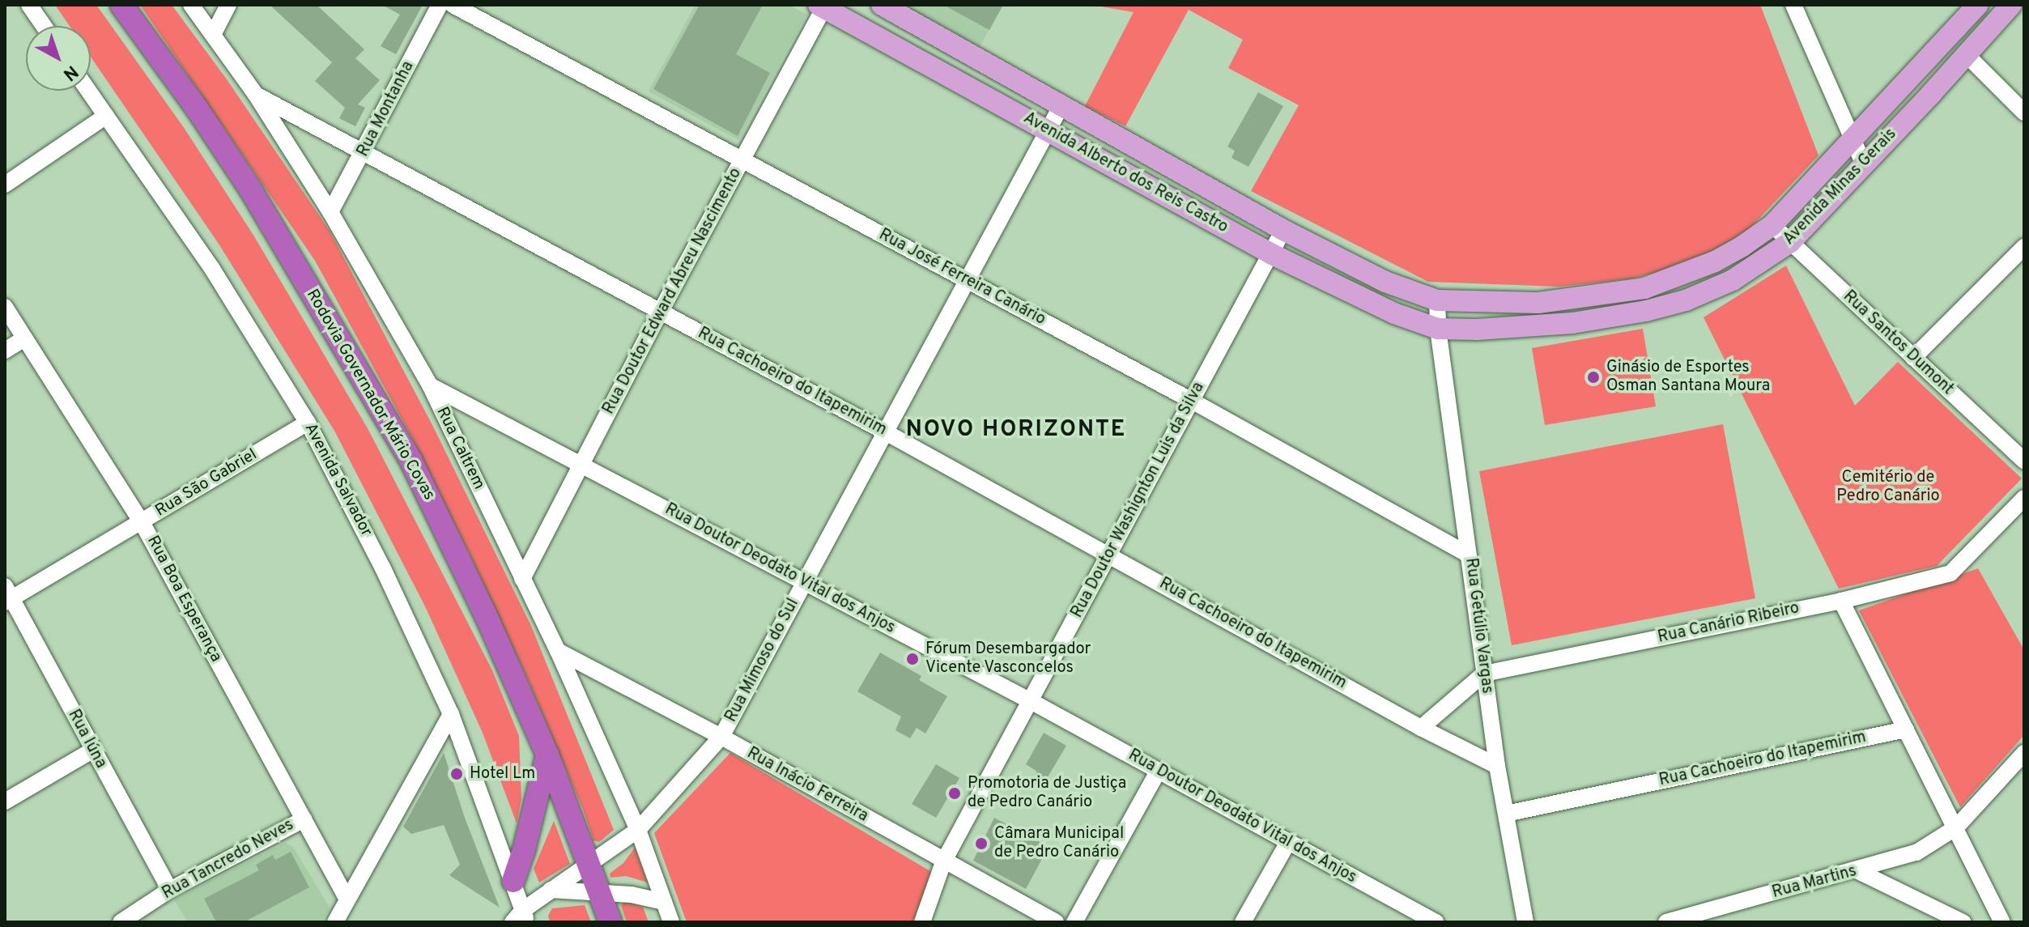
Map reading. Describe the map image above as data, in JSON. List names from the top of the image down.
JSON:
{
  "streets": {
    "highway": ["Rodovia Governador Mário Covas"],
    "main road": ["Avenida Alberto dos Reis Castro", "Avenida Minas Gerais"],
    "street": [
      "Rua Montanha",
      "Rua José Ferreira Canário",
      "Rua Doutor Edward Abreu Nascimento",
      "Rua Santos Dumont",
      "Rua Cachoeiro do Itapemirim",
      "Rua Caltrem",
      "Avenida Salvador",
      "Rua São Gabriel",
      "Rua Doutor Washignton Luis da Silva",
      "Rua Doutor Deodato Vital dos Anjos",
      "Rua Boa Esperança",
      "Rua Canário Ribeiro",
      "Rua Getúlio Vargas",
      "Rua Mimoso do Sul",
      "Rua Iúna",
      "Rua Inácio Ferreira",
      "Rua Tancredo Neves",
      "Rua Martins"
    ]
  },
  "crossings": [
    ["Rua Montanha", "Rua Cachoeiro do Itapemirim"],
    ["Rua Montanha", "Rua Caltrem"],
    ["Avenida Alberto dos Reis Castro", "Avenida Minas Gerais"],
    ["Avenida Alberto dos Reis Castro", "Rua Doutor Edward Abreu Nascimento"],
    ["Avenida Alberto dos Reis Castro", "Rua Doutor Washignton Luis da Silva"],
    ["Avenida Alberto dos Reis Castro", "Rua Getúlio Vargas"],
    ["Avenida Alberto dos Reis Castro", "Rua Mimoso do Sul"],
    ["Avenida Minas Gerais", "Rua Santos Dumont"],
    ["Avenida Minas Gerais", "Rua Getúlio Vargas"],
    ["Rua José Ferreira Canário", "Rua Doutor Edward Abreu Nascimento"],
    ["Rua José Ferreira Canário", "Rua Doutor Washignton Luis da Silva"],
    ["Rua José Ferreira Canário", "Rua Getúlio Vargas"],
    ["Rua José Ferreira Canário", "Rua Mimoso do Sul"],
    ["Rua Doutor Edward Abreu Nascimento", "Rua Cachoeiro do Itapemirim"],
    ["Rua Doutor Edward Abreu Nascimento", "Rua Caltrem"],
    ["Rua Doutor Edward Abreu Nascimento", "Rua Doutor Deodato Vital dos Anjos"],
    ["Rua Cachoeiro do Itapemirim", "Rua Caltrem"],
    ["Rua Cachoeiro do Itapemirim", "Rua Doutor Washignton Luis da Silva"],
    ["Rua Cachoeiro do Itapemirim", "Rua Canário Ribeiro"],
    ["Rua Cachoeiro do Itapemirim", "Rua Getúlio Vargas"],
    ["Rua Cachoeiro do Itapemirim", "Rua Mimoso do Sul"],
    ["Rodovia Governador Mário Covas", "Rua Mimoso do Sul"],
    ["Rua Caltrem", "Rua Doutor Deodato Vital dos Anjos"],
    ["Rua Caltrem", "Rua Mimoso do Sul"],
    ["Rua Caltrem", "Rua Inácio Ferreira"],
    ["Avenida Salvador", "Rua São Gabriel"],
    ["Avenida Salvador", "Rua Mimoso do Sul"],
    ["Rua São Gabriel", "Rua Boa Esperança"],
    ["Rua São Gabriel", "Rua Iúna"],
    ["Rua Doutor Washignton Luis da Silva", "Rua Doutor Deodato Vital dos Anjos"],
    ["Rua Doutor Washignton Luis da Silva", "Rua Inácio Ferreira"],
    ["Rua Doutor Deodato Vital dos Anjos", "Rua Mimoso do Sul"],
    ["Rua Boa Esperança", "Rua Tancredo Neves"],
    ["Rua Canário Ribeiro", "Rua Getúlio Vargas"],
    ["Rua Mimoso do Sul", "Rua Inácio Ferreira"],
    ["Rua Iúna", "Rua Tancredo Neves"]
  ],
  "districts": ["NOVO HORIZONTE"],
  "parks": ["Cemitério de Pedro Canário"],
  "places": [
    "Ginásio de Esportes Osman Santana Moura",
    "Fórum Desembargador Vicente Vasconcelos",
    "Hotel Lm",
    "Promotoria de Justiça de Pedro Canário",
    "Câmara Municipal de Pedro Canário"
  ],
  "north": "bottom right"
}
